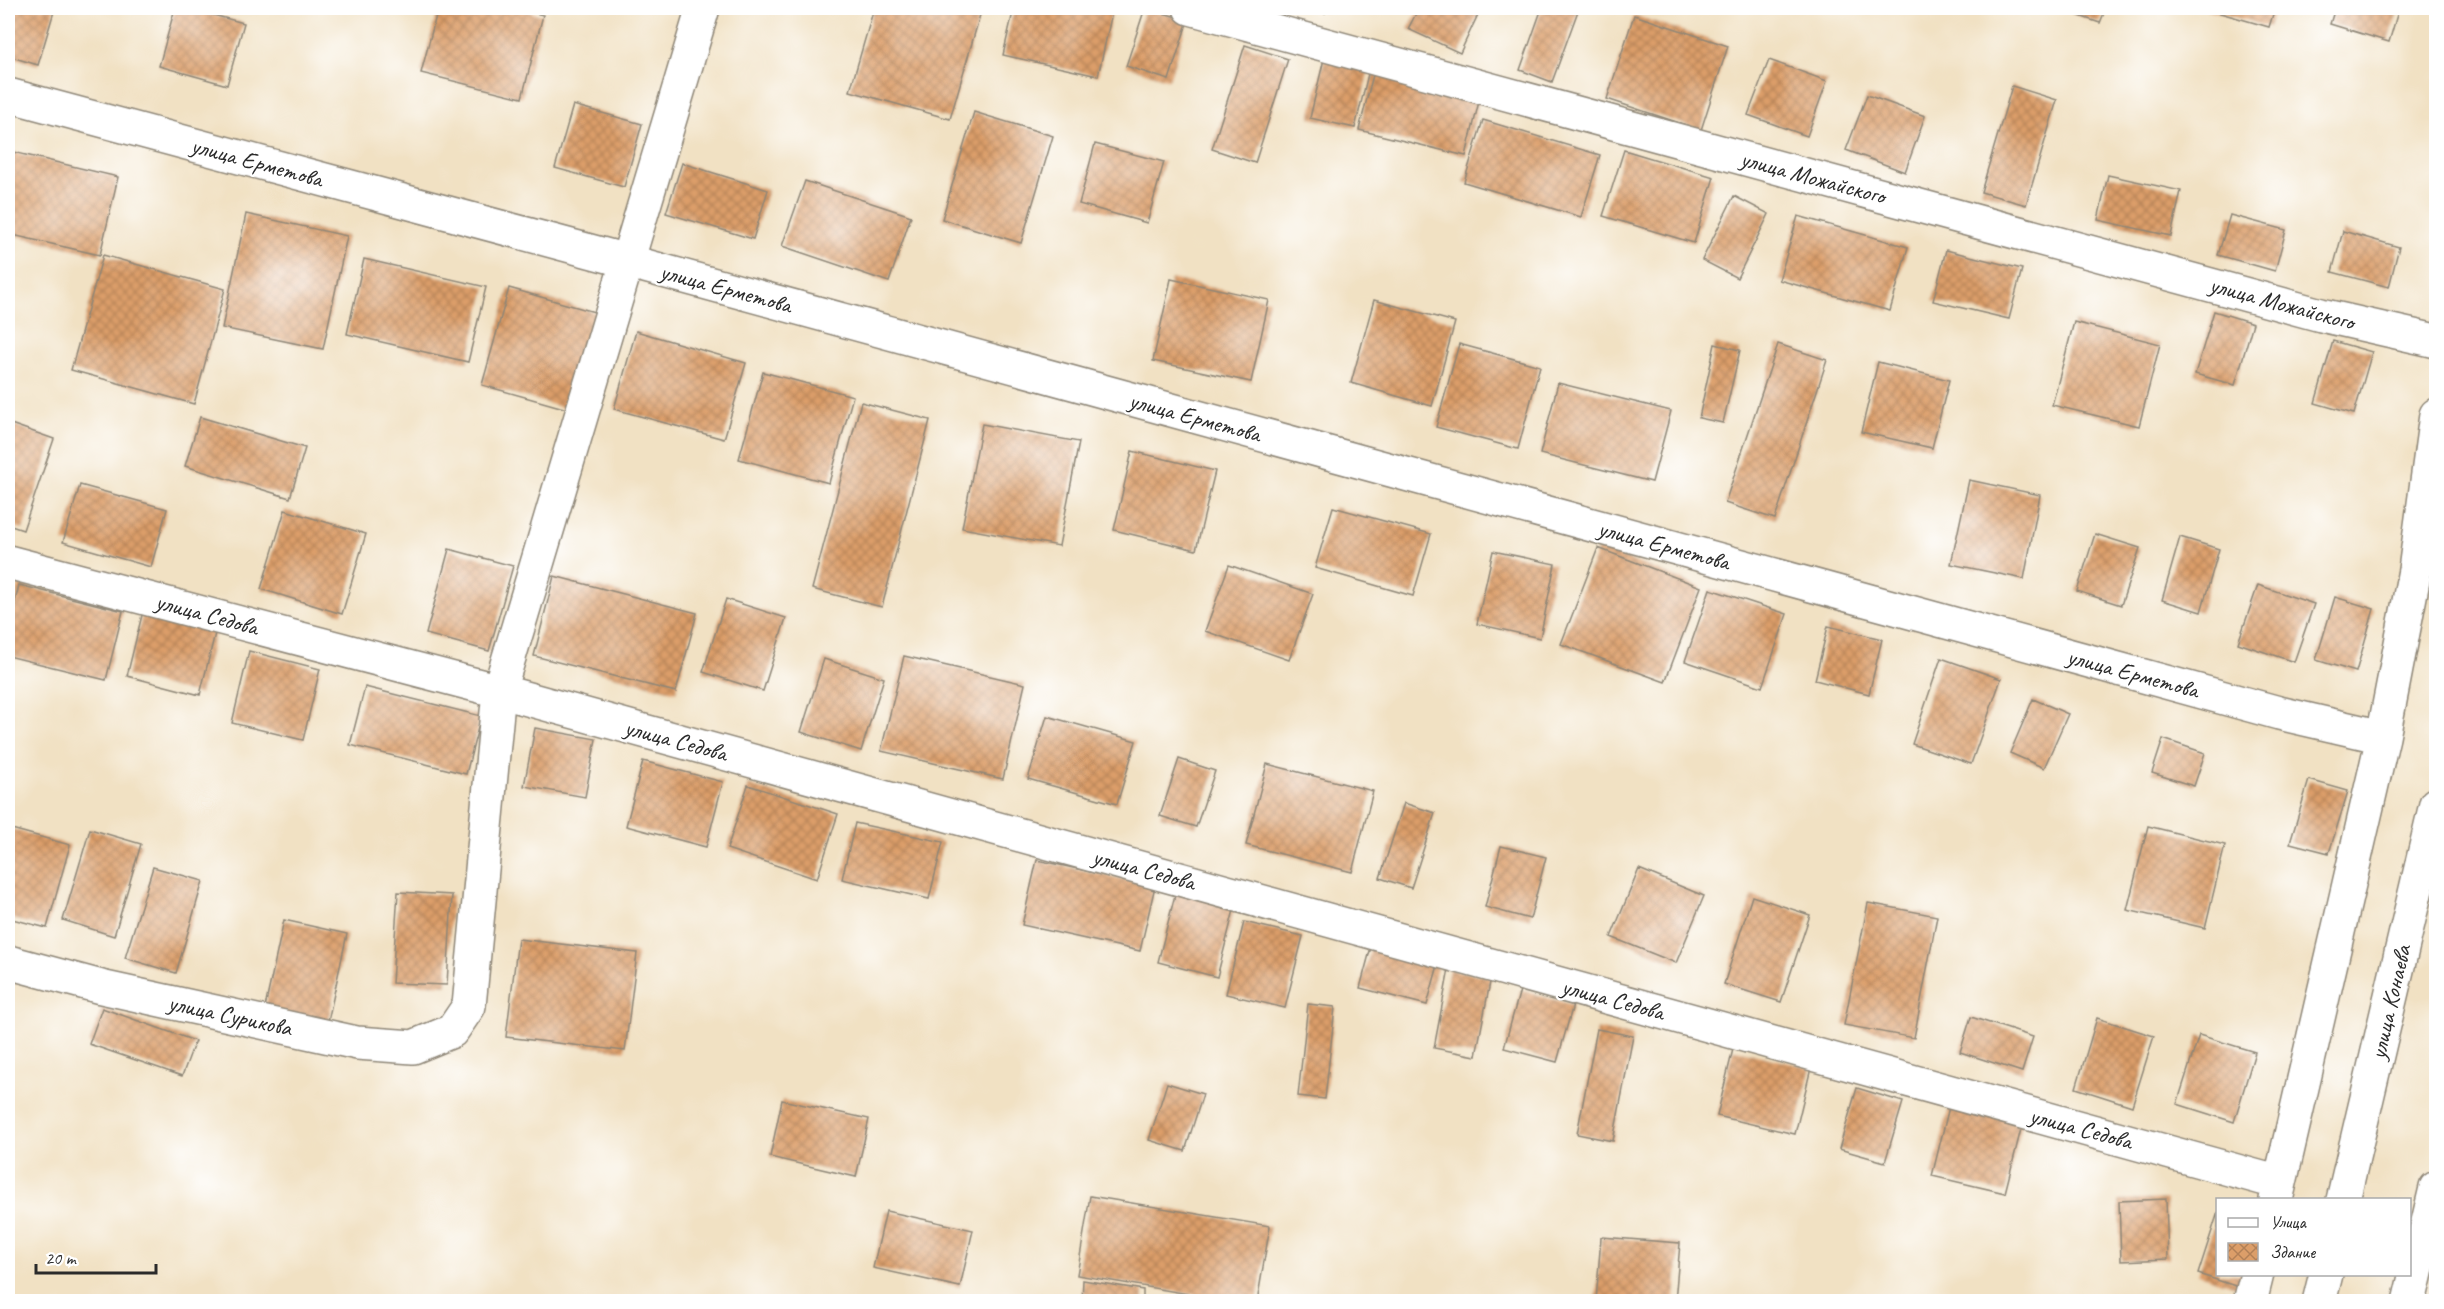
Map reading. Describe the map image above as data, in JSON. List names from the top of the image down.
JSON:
{
  "streets": {
    "street": [
      "улица Ерметова",
      "улица Можайского",
      "улица Седова",
      "улица Конаева",
      "улица Сурикова"
    ]
  },
  "crossings": [
    ["улица Седова", "улица Сурикова"]
  ],
  "legend": ["Улица", "Здание"],
  "scale_bar": "20 m"
}
